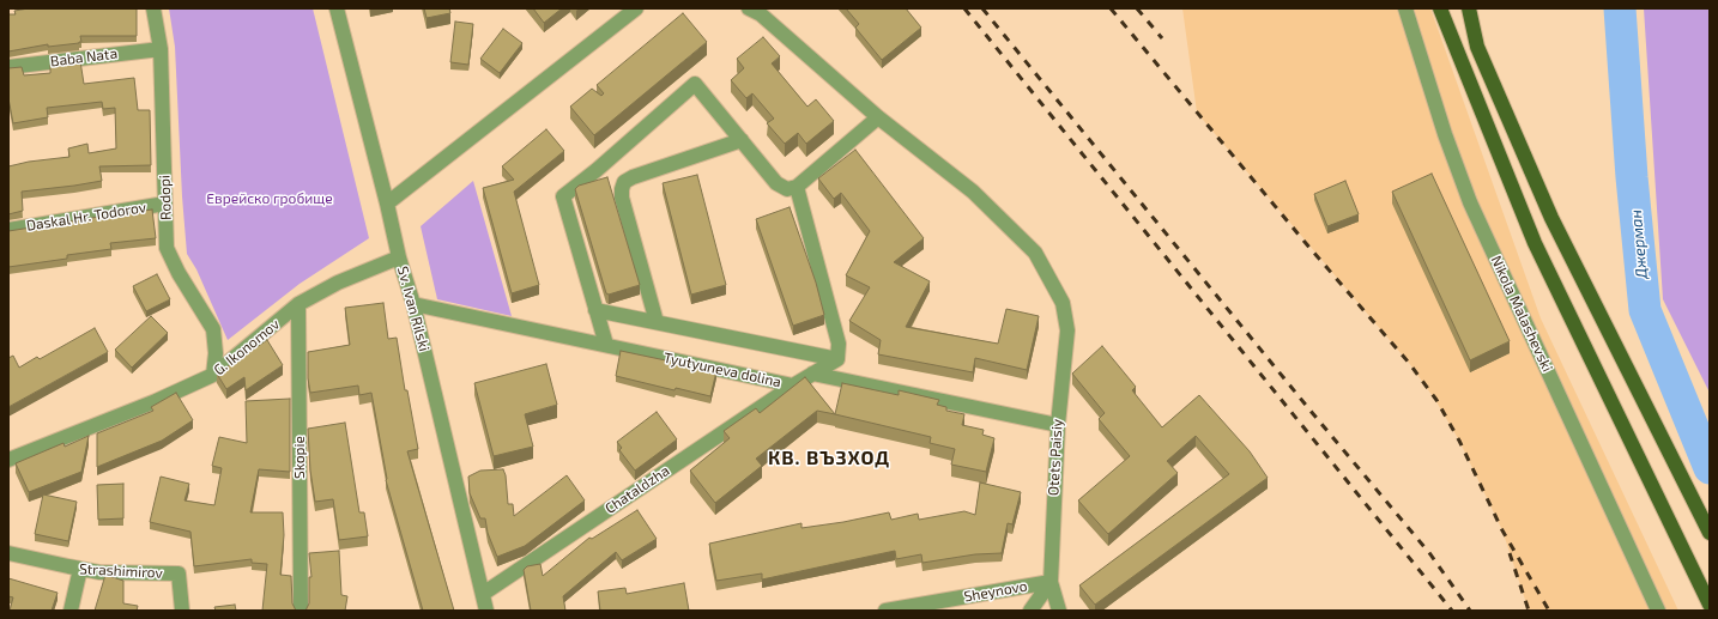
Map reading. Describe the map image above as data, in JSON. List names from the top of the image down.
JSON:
{
  "streets": {
    "street": [
      "Baba Nata",
      "Rodopi",
      "Daskal Hr. Todorov",
      "Sv. Ivan Rilski",
      "Nikola Malashevski",
      "G. Ikonomov",
      "Tyutyuneva dolina",
      "Skopie",
      "Otets Paisiy",
      "Chataldzha",
      "Strashimirov",
      "Sheynovo"
    ]
  },
  "crossings": [
    ["Baba Nata", "Rodopi"],
    ["Rodopi", "Daskal Hr. Todorov"],
    ["Rodopi", "G. Ikonomov"],
    ["Sv. Ivan Rilski", "G. Ikonomov"],
    ["Sv. Ivan Rilski", "Tyutyuneva dolina"],
    ["Sv. Ivan Rilski", "Chataldzha"],
    ["G. Ikonomov", "Skopie"],
    ["Tyutyuneva dolina", "Chataldzha"],
    ["Otets Paisiy", "Sheynovo"]
  ],
  "districts": ["КВ. ВЪЗХОД"],
  "water": ["Джерман"],
  "parks": ["Еврейско гробище"]
}
